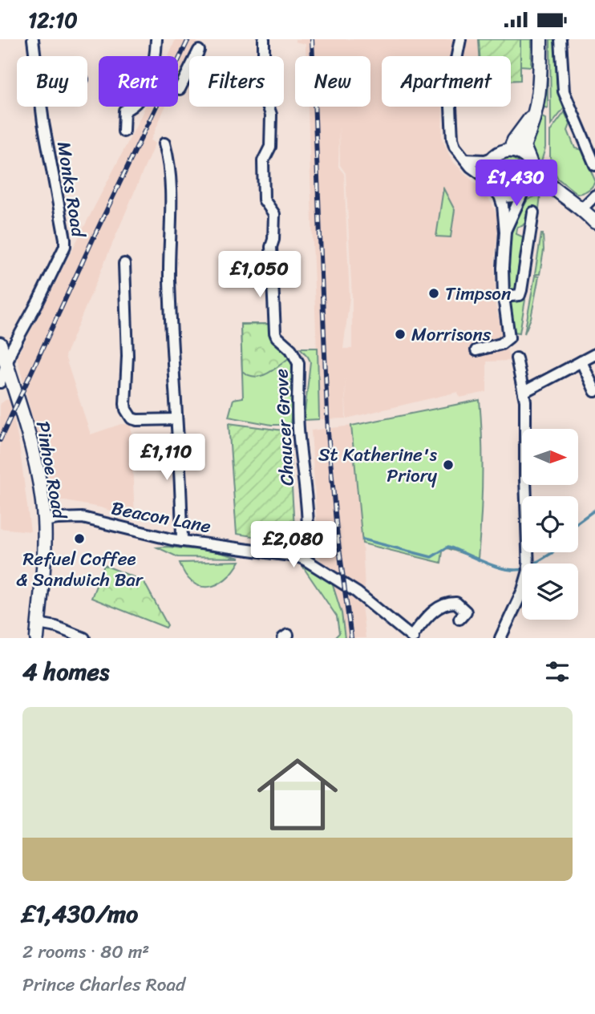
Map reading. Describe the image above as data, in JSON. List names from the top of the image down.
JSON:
{
  "streets": {
    "street": [
      "Monks Road",
      "Chaucer Grove",
      "Pinhoe Road",
      "Beacon Lane"
    ]
  },
  "crossings": [
    ["Monks Road", "Pinhoe Road"],
    ["Chaucer Grove", "Beacon Lane"],
    ["Pinhoe Road", "Beacon Lane"]
  ],
  "places": [
    "Timpson",
    "Morrisons",
    "St Katherine's Priory",
    "Refuel Coffee & Sandwich Bar"
  ],
  "north": "right",
  "page": {
    "status": "12:10",
    "chip": [
      "Buy",
      "Rent",
      "Filters",
      "New",
      "Apartment"
    ],
    "price": [
      "£1,430",
      "£1,050",
      "£1,110",
      "£2,080"
    ],
    "heading": "4 homes",
    "list": [
      {
        "name": "£1,430/mo",
        "note": "2 rooms · 80 m² · Prince Charles Road"
      }
    ]
  }
}
